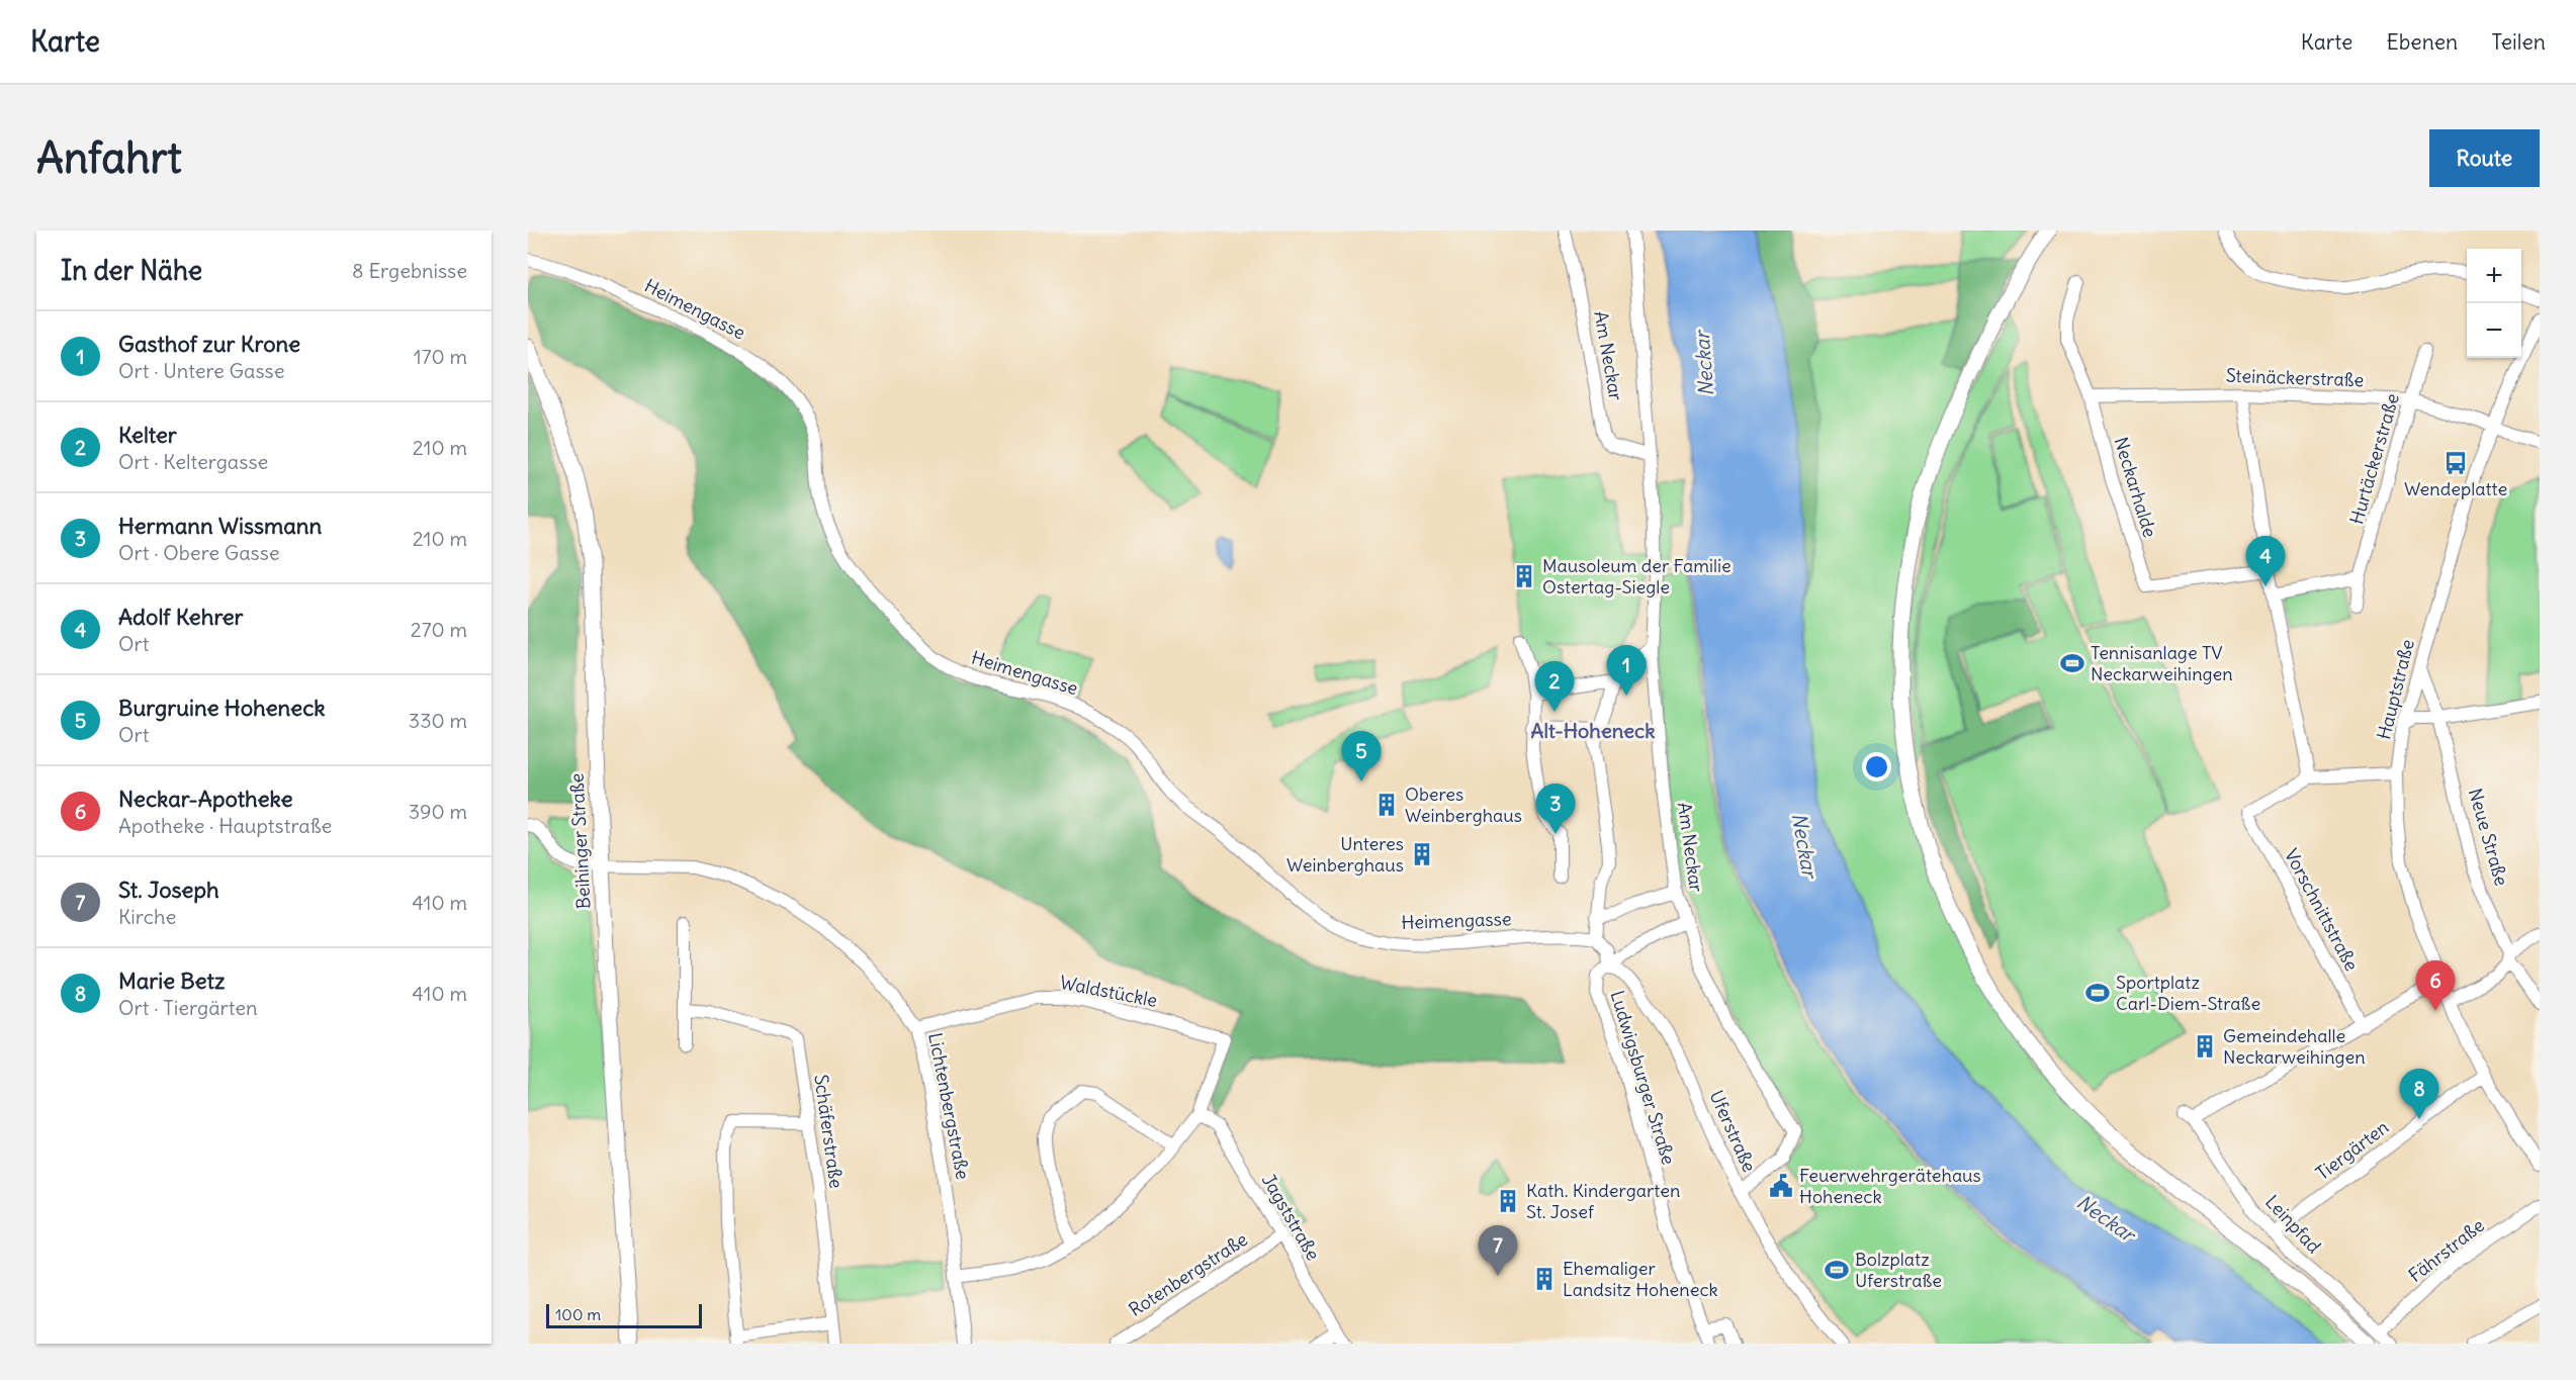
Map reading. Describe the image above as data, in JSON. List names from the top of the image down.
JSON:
{
  "streets": {
    "main road": ["Beihinger Straße"],
    "street": [
      "Heimengasse",
      "Am Neckar",
      "Steinäckerstraße",
      "Hurtäckerstraße",
      "Neckarhalde",
      "Hauptstraße",
      "Neue Straße",
      "Vorschnittstraße",
      "Waldstückle",
      "Ludwigsburger Straße",
      "Lichtenbergstraße",
      "Schäferstraße",
      "Uferstraße",
      "Tiergärten",
      "Jagststraße",
      "Leinpfad",
      "Fährstraße",
      "Rotenbergstraße"
    ]
  },
  "crossings": [
    ["Am Neckar", "Uferstraße"],
    ["Steinäckerstraße", "Hurtäckerstraße"],
    ["Steinäckerstraße", "Neckarhalde"],
    ["Steinäckerstraße", "Hauptstraße"],
    ["Hauptstraße", "Neue Straße"],
    ["Hauptstraße", "Tiergärten"],
    ["Beihinger Straße", "Lichtenbergstraße"],
    ["Vorschnittstraße", "Leinpfad"],
    ["Waldstückle", "Lichtenbergstraße"],
    ["Waldstückle", "Jagststraße"],
    ["Ludwigsburger Straße", "Uferstraße"],
    ["Tiergärten", "Leinpfad"],
    ["Jagststraße", "Rotenbergstraße"],
    ["Leinpfad", "Fährstraße"]
  ],
  "districts": ["Alt-Hoheneck"],
  "water": ["Neckar"],
  "places": {
    "bus stop": ["Wendeplatte"],
    "building": [
      "Mausoleum der Familie Ostertag-Siegle",
      "Oberes Weinberghaus",
      "Unteres Weinberghaus",
      "Gemeindehalle Neckarweihingen",
      "Kath. Kindergarten St. Josef",
      "Ehemaliger Landsitz Hoheneck"
    ],
    "sports": ["Tennisanlage TV Neckarweihingen", "Sportplatz Carl-Diem-Straße", "Bolzplatz Uferstraße"],
    "public building": ["Feuerwehrgerätehaus Hoheneck"]
  },
  "scale_bar": "100 m",
  "page": {
    "header": "Karte",
    "nav": ["Karte", "Ebenen", "Teilen"],
    "buttons": "Route",
    "title": "Anfahrt",
    "heading": ["In der Nähe", "8 Ergebnisse"],
    "map_buttons": ["+", "−"],
    "list": [
      {
        "mark": "1",
        "name": "Gasthof zur Krone",
        "note": "Ort · Untere Gasse",
        "value": "170 m"
      },
      {
        "mark": "2",
        "name": "Kelter",
        "note": "Ort · Keltergasse",
        "value": "210 m"
      },
      {
        "mark": "3",
        "name": "Hermann Wissmann",
        "note": "Ort · Obere Gasse",
        "value": "210 m"
      },
      {
        "mark": "4",
        "name": "Adolf Kehrer",
        "note": "Ort",
        "value": "270 m"
      },
      {
        "mark": "5",
        "name": "Burgruine Hoheneck",
        "note": "Ort",
        "value": "330 m"
      },
      {
        "mark": "6",
        "name": "Neckar-Apotheke",
        "note": "Apotheke · Hauptstraße",
        "value": "390 m"
      },
      {
        "mark": "7",
        "name": "St. Joseph",
        "note": "Kirche",
        "value": "410 m"
      },
      {
        "mark": "8",
        "name": "Marie Betz",
        "note": "Ort · Tiergärten",
        "value": "410 m"
      }
    ],
    "pins": [
      "4",
      "1",
      "2",
      "5",
      "3",
      "6",
      "8",
      "7"
    ],
    "scale": "100 m"
  }
}
